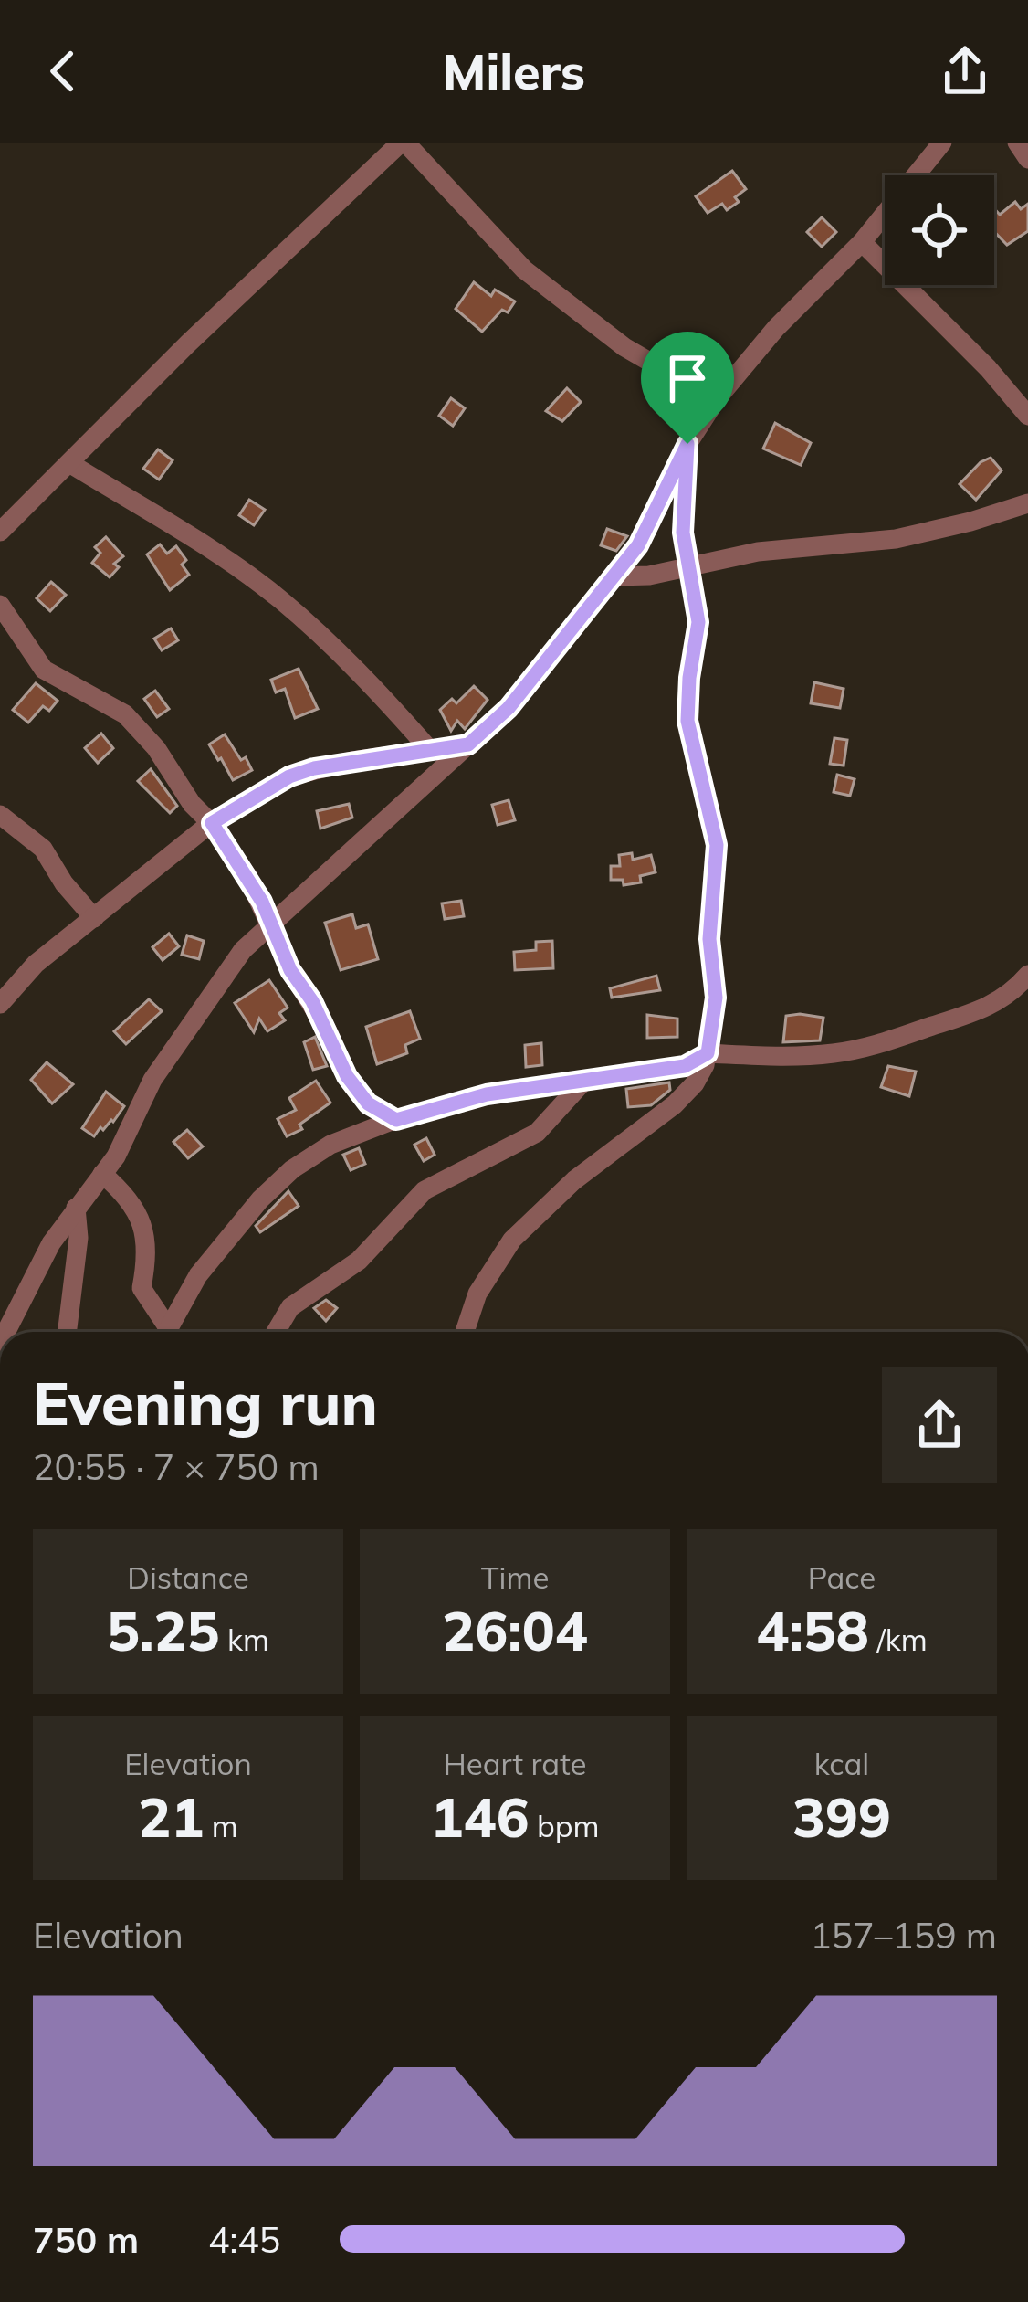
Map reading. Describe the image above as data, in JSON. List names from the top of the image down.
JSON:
{
  "page": {
    "header": "Milers",
    "heading": ["Evening run", "20:55 · 7 × 750 m"],
    "stats": [
      ["Distance", "5.25 km"],
      ["Time", "26:04"],
      ["Pace", "4:58 /km"],
      ["Elevation", "21 m"],
      ["Heart rate", "146 bpm"],
      ["kcal", "399"]
    ],
    "chart": ["Elevation", "157–159 m"],
    "list": [
      {
        "name": "750 m",
        "note": "4:45"
      }
    ]
  }
}
